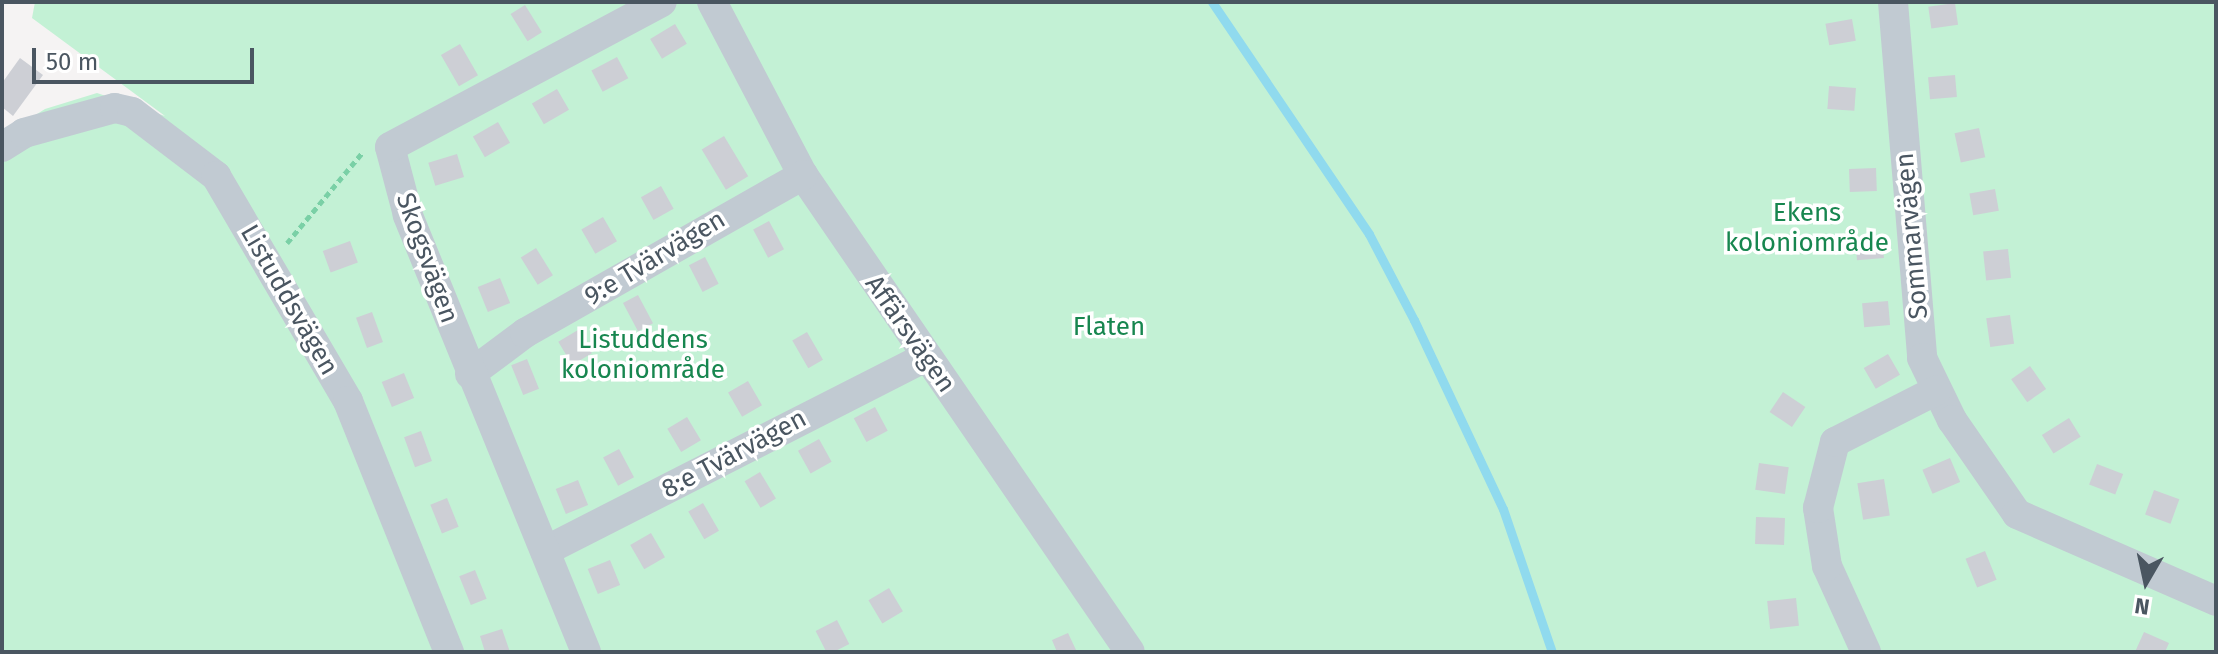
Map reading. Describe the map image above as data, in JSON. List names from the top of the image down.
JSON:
{
  "streets": {
    "street": [
      "Sommarvägen",
      "Skogsvägen",
      "9:e Tvärvägen",
      "Listuddsvägen",
      "Affärsvägen",
      "8:e Tvärvägen"
    ]
  },
  "crossings": [
    ["Skogsvägen", "9:e Tvärvägen"],
    ["Skogsvägen", "8:e Tvärvägen"],
    ["9:e Tvärvägen", "Affärsvägen"],
    ["Affärsvägen", "8:e Tvärvägen"]
  ],
  "parks": ["Ekens koloniområde", "Flaten", "Listuddens koloniområde"],
  "scale_bar": "50 m",
  "north": "bottom"
}
